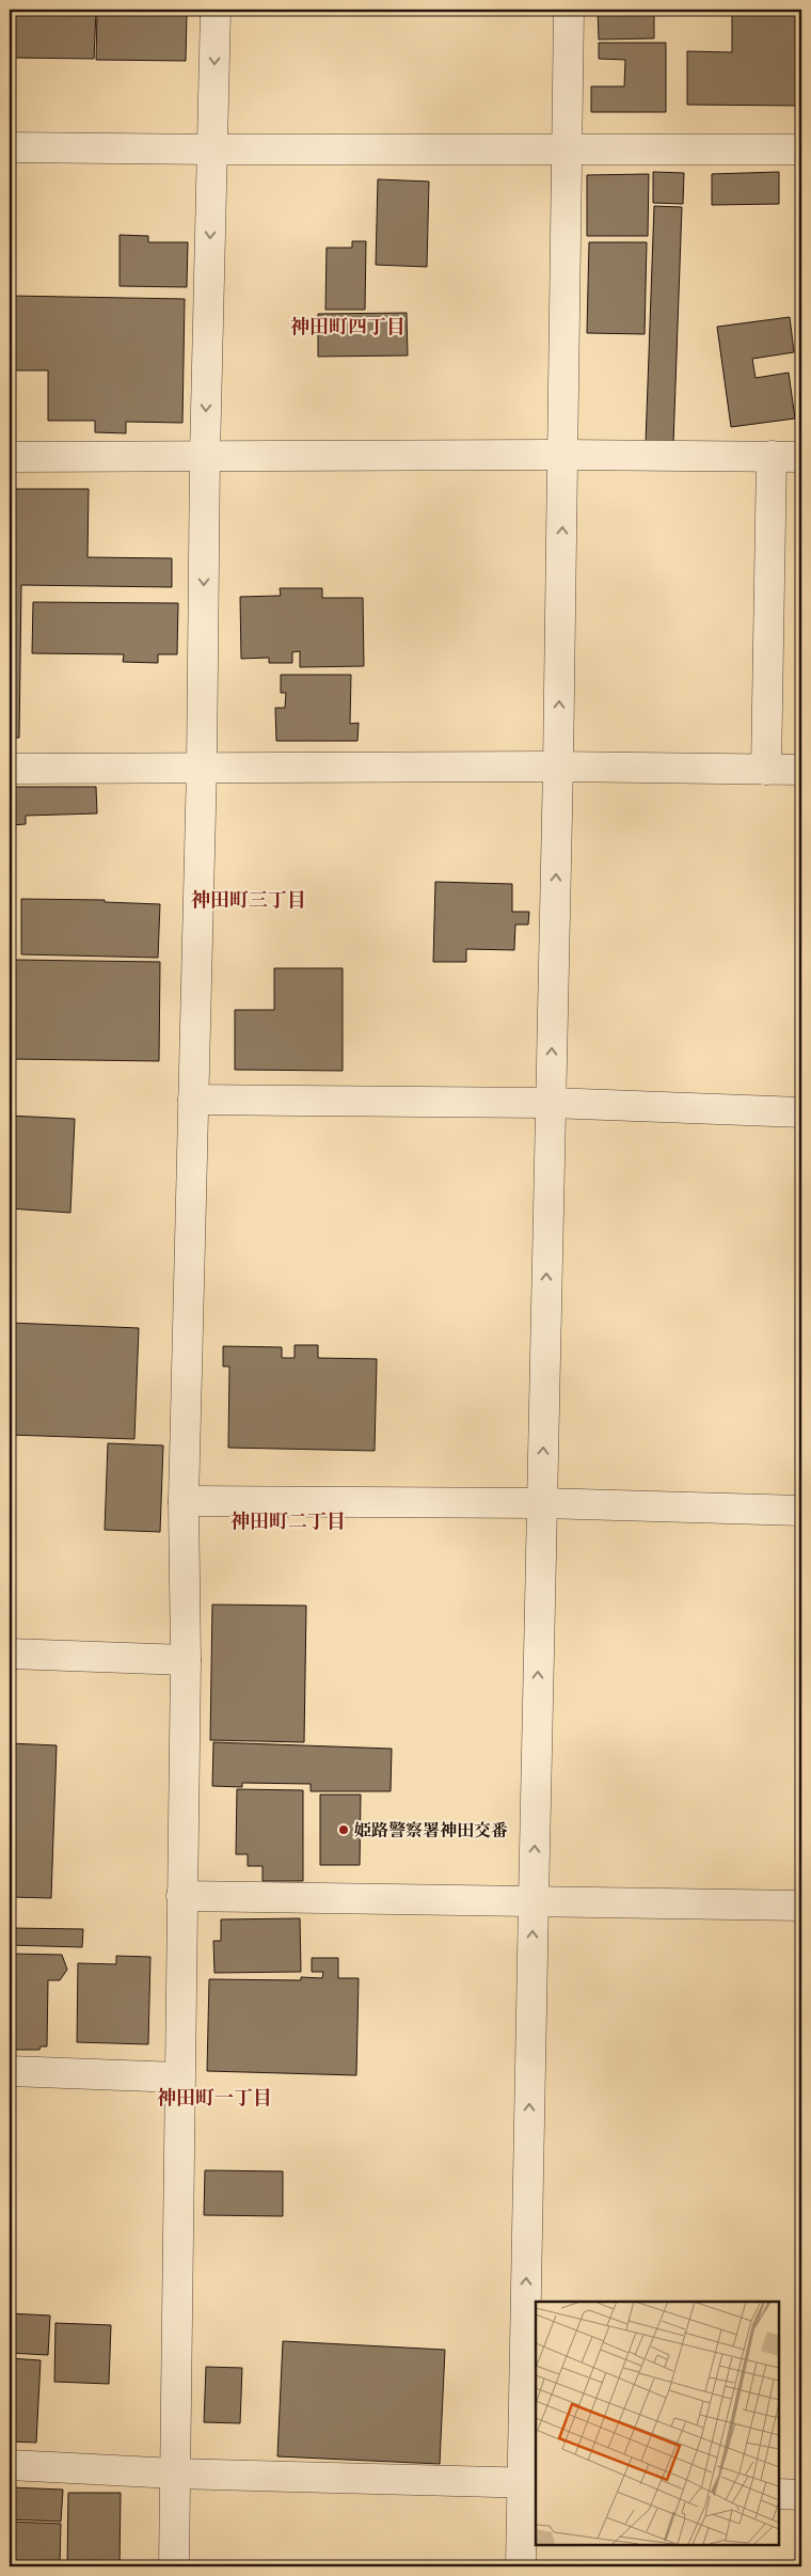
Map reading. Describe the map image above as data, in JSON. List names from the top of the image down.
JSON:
{
  "districts": [
    "神田町四丁目",
    "神田町三丁目",
    "神田町二丁目",
    "神田町一丁目"
  ],
  "places": ["姫路警察署神田交番"]
}
